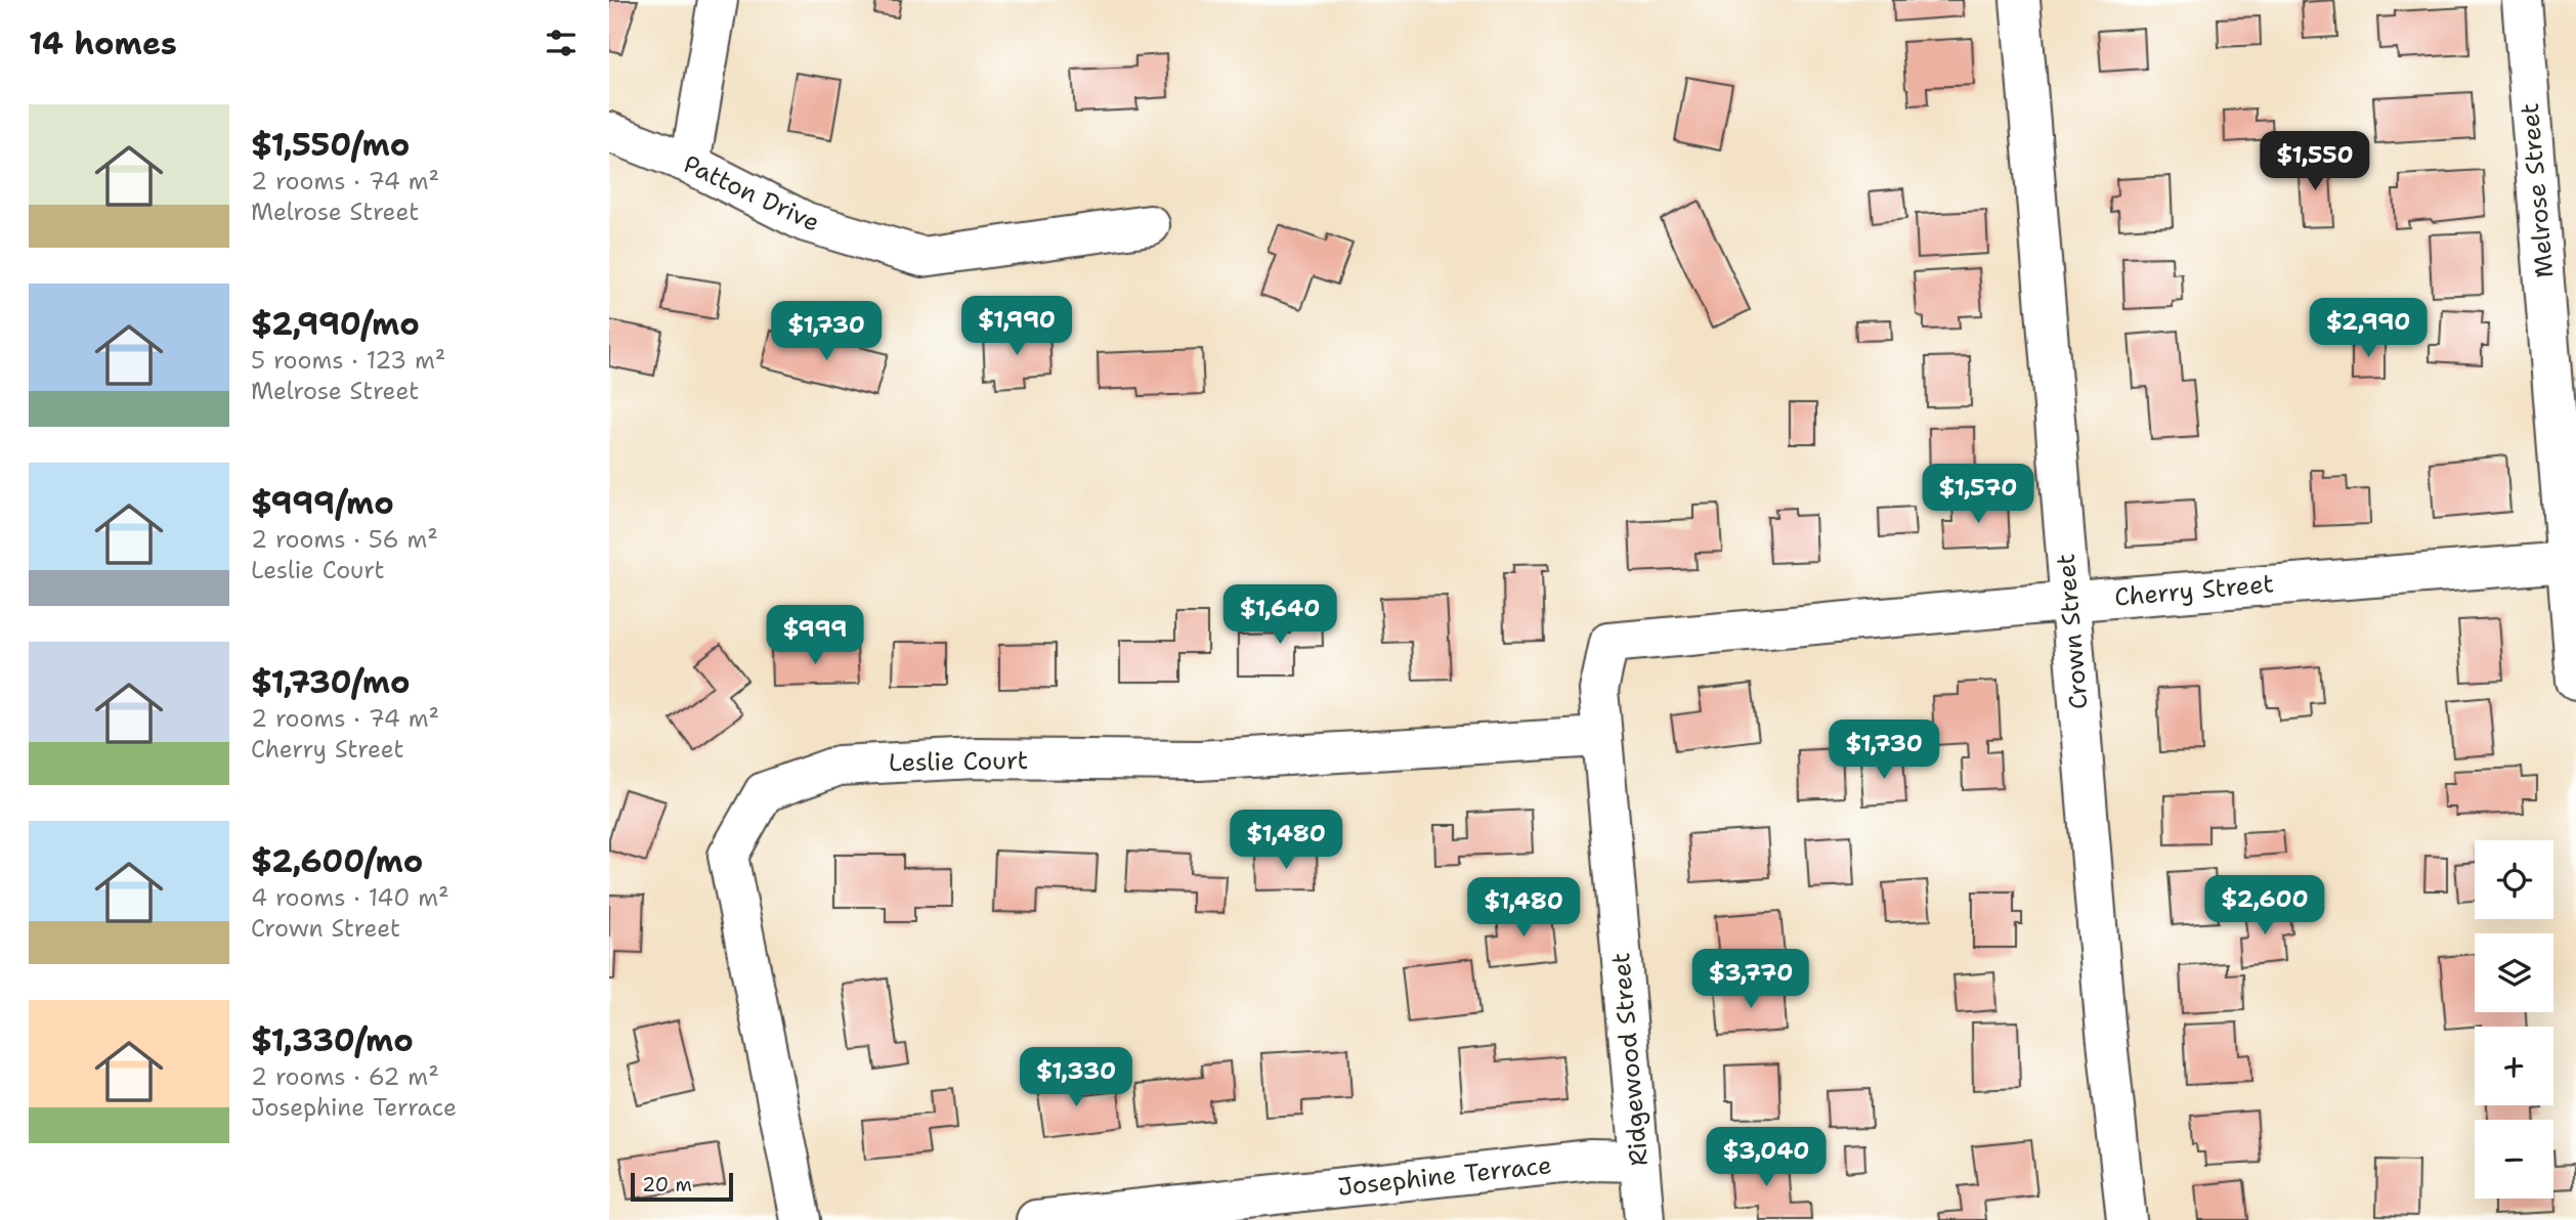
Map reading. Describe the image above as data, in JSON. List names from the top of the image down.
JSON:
{
  "streets": {
    "street": [
      "Melrose Street",
      "Patton Drive",
      "Cherry Street",
      "Crown Street",
      "Leslie Court",
      "Ridgewood Street",
      "Josephine Terrace"
    ]
  },
  "crossings": [
    ["Melrose Street", "Cherry Street"],
    ["Cherry Street", "Crown Street"],
    ["Cherry Street", "Ridgewood Street"],
    ["Leslie Court", "Ridgewood Street"],
    ["Ridgewood Street", "Josephine Terrace"]
  ],
  "scale_bar": "20 m",
  "page": {
    "heading": "14 homes",
    "list": [
      {
        "name": "$1,550/mo",
        "note": "2 rooms · 74 m² · Melrose Street"
      },
      {
        "name": "$2,990/mo",
        "note": "5 rooms · 123 m² · Melrose Street"
      },
      {
        "name": "$999/mo",
        "note": "2 rooms · 56 m² · Leslie Court"
      },
      {
        "name": "$1,730/mo",
        "note": "2 rooms · 74 m² · Cherry Street"
      },
      {
        "name": "$2,600/mo",
        "note": "4 rooms · 140 m² · Crown Street"
      },
      {
        "name": "$1,330/mo",
        "note": "2 rooms · 62 m² · Josephine Terrace"
      }
    ],
    "price": [
      "$1,550",
      "$1,990",
      "$2,990",
      "$1,730",
      "$1,570",
      "$1,640",
      "$999",
      "$1,730",
      "$1,480",
      "$2,600",
      "$1,480",
      "$3,770",
      "$1,330",
      "$3,040"
    ],
    "map_buttons": ["+", "−"],
    "scale": "20 m"
  }
}
